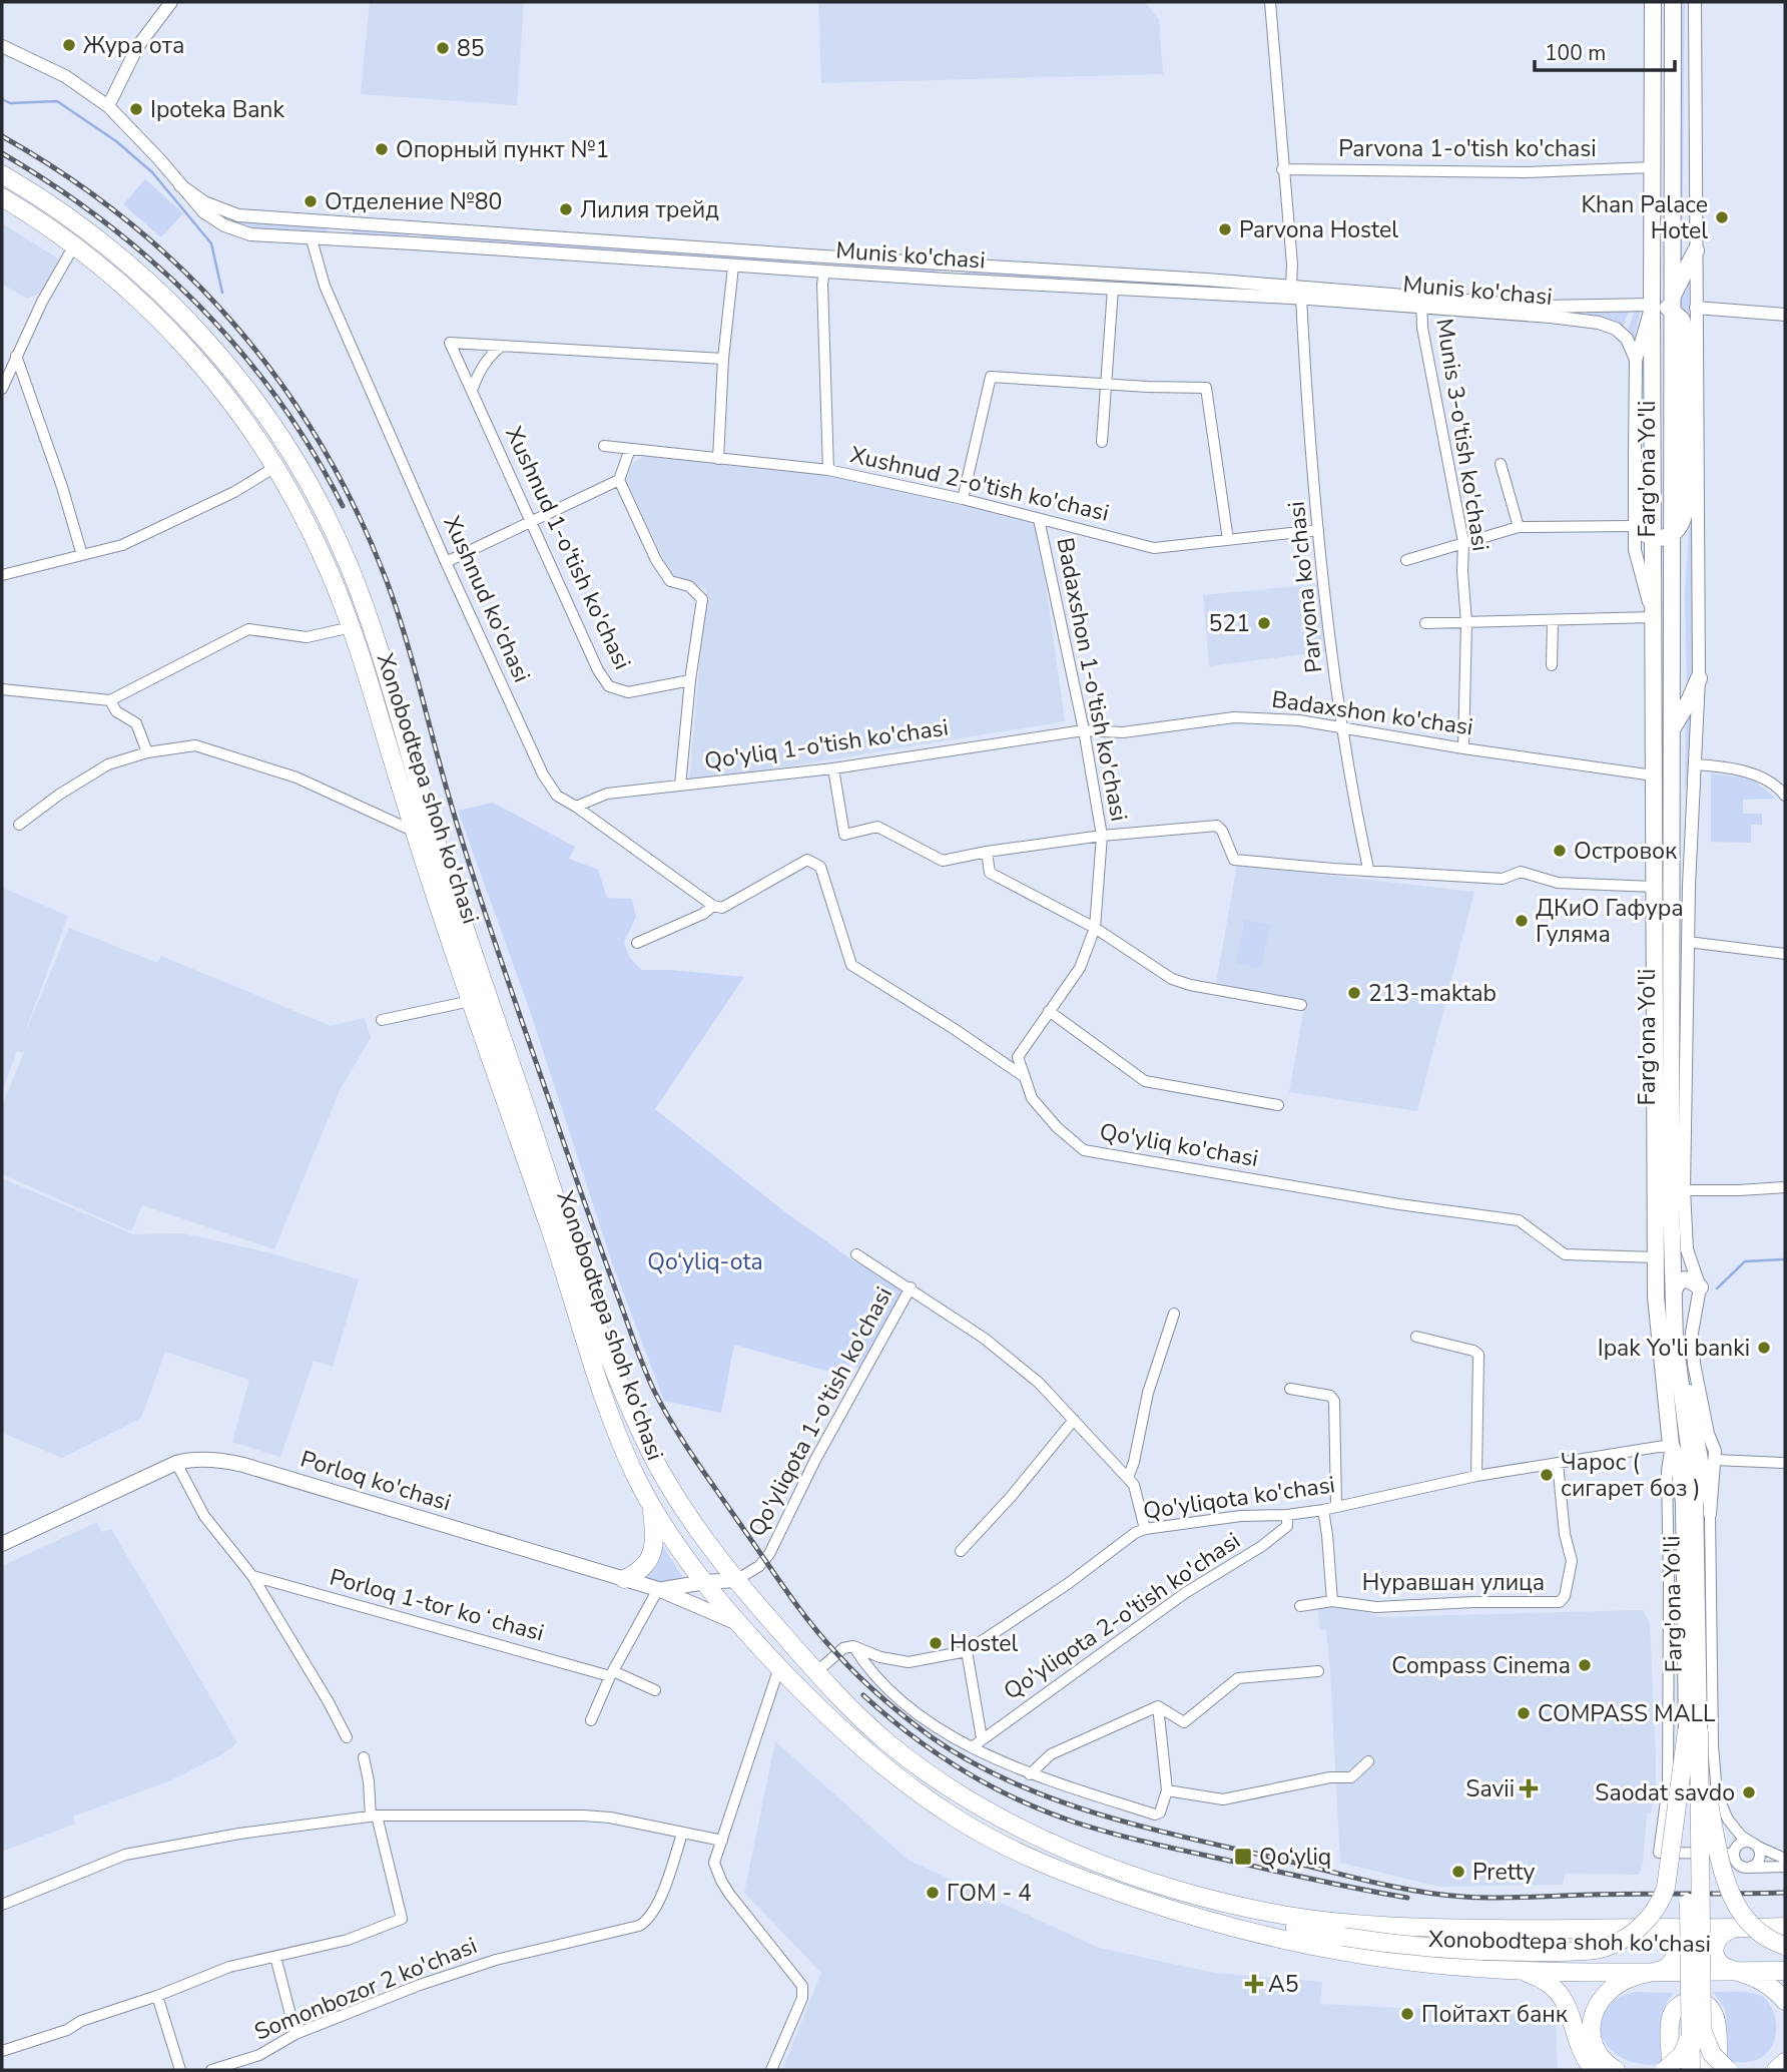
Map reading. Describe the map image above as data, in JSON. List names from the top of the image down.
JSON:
{
  "streets": {
    "highway": ["Farg'ona Yo'li", "Xonobodtepa shoh ko'chasi"],
    "main road": ["Porloq ko'chasi"],
    "street": [
      "Parvona 1-o'tish ko'chasi",
      "Munis ko'chasi",
      "Munis 3-o'tish ko'chasi",
      "Xushnud 2-o'tish ko'chasi",
      "Xushnud 1-o'tish ko'chasi",
      "Parvona ko'chasi",
      "Xushnud ko'chasi",
      "Badaxshon 1-o'tish ko'chasi",
      "Badaxshon ko'chasi",
      "Qo'yliq 1-o'tish ko'chasi",
      "Qo'yliq ko'chasi",
      "Qo'yliqota 1-o'tish ko'chasi",
      "Qo'yliqota ko'chasi",
      "Нуравшан улица",
      "Porloq 1-tor koʻchasi",
      "Qo'yliqota 2-o'tish ko'chasi",
      "Somonbozor 2 ko'chasi"
    ]
  },
  "crossings": [
    ["Parvona 1-o'tish ko'chasi", "Farg'ona Yo'li"],
    ["Munis ko'chasi", "Munis 3-o'tish ko'chasi"],
    ["Munis ko'chasi", "Farg'ona Yo'li"],
    ["Munis ko'chasi", "Parvona ko'chasi"],
    ["Munis ko'chasi", "Xushnud ko'chasi"],
    ["Munis 3-o'tish ko'chasi", "Badaxshon ko'chasi"],
    ["Farg'ona Yo'li", "Badaxshon ko'chasi"],
    ["Farg'ona Yo'li", "Qo'yliq ko'chasi"],
    ["Farg'ona Yo'li", "Qo'yliqota ko'chasi"],
    ["Xushnud 2-o'tish ko'chasi", "Parvona ko'chasi"],
    ["Xushnud 2-o'tish ko'chasi", "Badaxshon 1-o'tish ko'chasi"],
    ["Parvona ko'chasi", "Badaxshon ko'chasi"],
    ["Xushnud ko'chasi", "Qo'yliq 1-o'tish ko'chasi"],
    ["Xushnud ko'chasi", "Qo'yliq ko'chasi"],
    ["Badaxshon 1-o'tish ko'chasi", "Badaxshon ko'chasi"],
    ["Badaxshon 1-o'tish ko'chasi", "Qo'yliq 1-o'tish ko'chasi"],
    ["Badaxshon 1-o'tish ko'chasi", "Qo'yliq ko'chasi"],
    ["Badaxshon ko'chasi", "Qo'yliq 1-o'tish ko'chasi"],
    ["Xonobodtepa shoh ko'chasi", "Qo'yliqota 1-o'tish ko'chasi"],
    ["Xonobodtepa shoh ko'chasi", "Porloq ko'chasi"],
    ["Qo'yliqota 1-o'tish ko'chasi", "Qo'yliqota ko'chasi"],
    ["Qo'yliqota ko'chasi", "Нуравшан улица"],
    ["Qo'yliqota ko'chasi", "Qo'yliqota 2-o'tish ko'chasi"]
  ],
  "parks": ["Qo‘yliq-ota"],
  "places": {
    "other": [
      "Жура ота",
      "85",
      "Ipoteka Bank",
      "Опорный пункт №1",
      "Отделение №80",
      "Лилия трейд",
      "Khan Palace Hotel",
      "Parvona Hostel",
      "521",
      "Островок",
      "ДКиО Гафура Гуляма",
      "213-maktab",
      "Ipak Yo'li banki",
      "Чарос ( сигарет боз )",
      "Hostel",
      "Compass Cinema",
      "COMPASS MALL",
      "Saodat savdo",
      "Pretty",
      "ГОМ - 4",
      "Пойтахт банк"
    ],
    "health": ["Savii", "А5"],
    "transit": ["Qo‘yliq"]
  },
  "scale_bar": "100 m"
}
